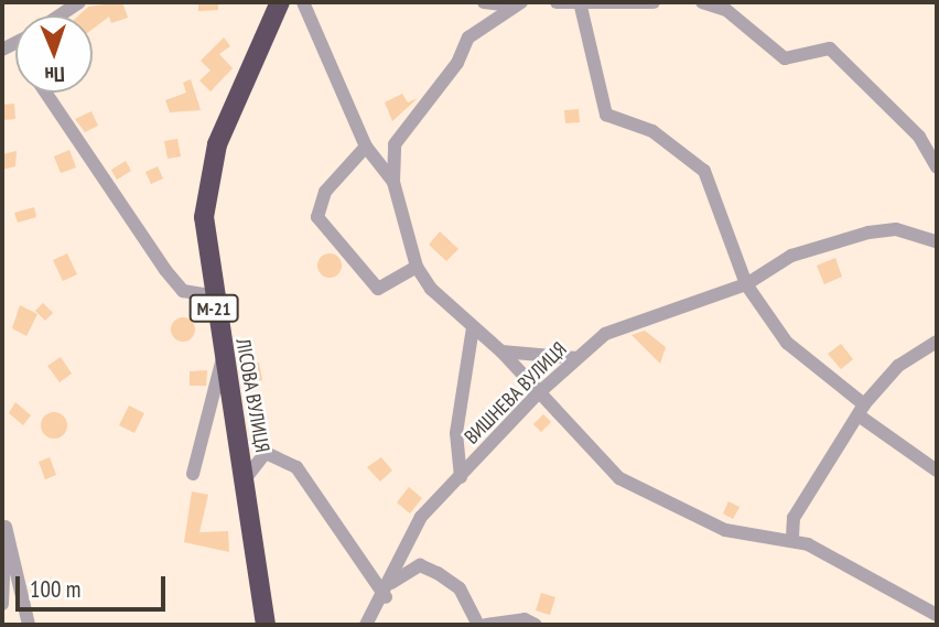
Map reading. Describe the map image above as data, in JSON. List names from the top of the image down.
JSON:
{
  "streets": {
    "highway": ["М-21", "ЛІСОВА ВУЛИЦЯ"],
    "street": ["ВИШНЕВА ВУЛИЦЯ"]
  },
  "scale_bar": "100 m",
  "north": "bottom"
}
